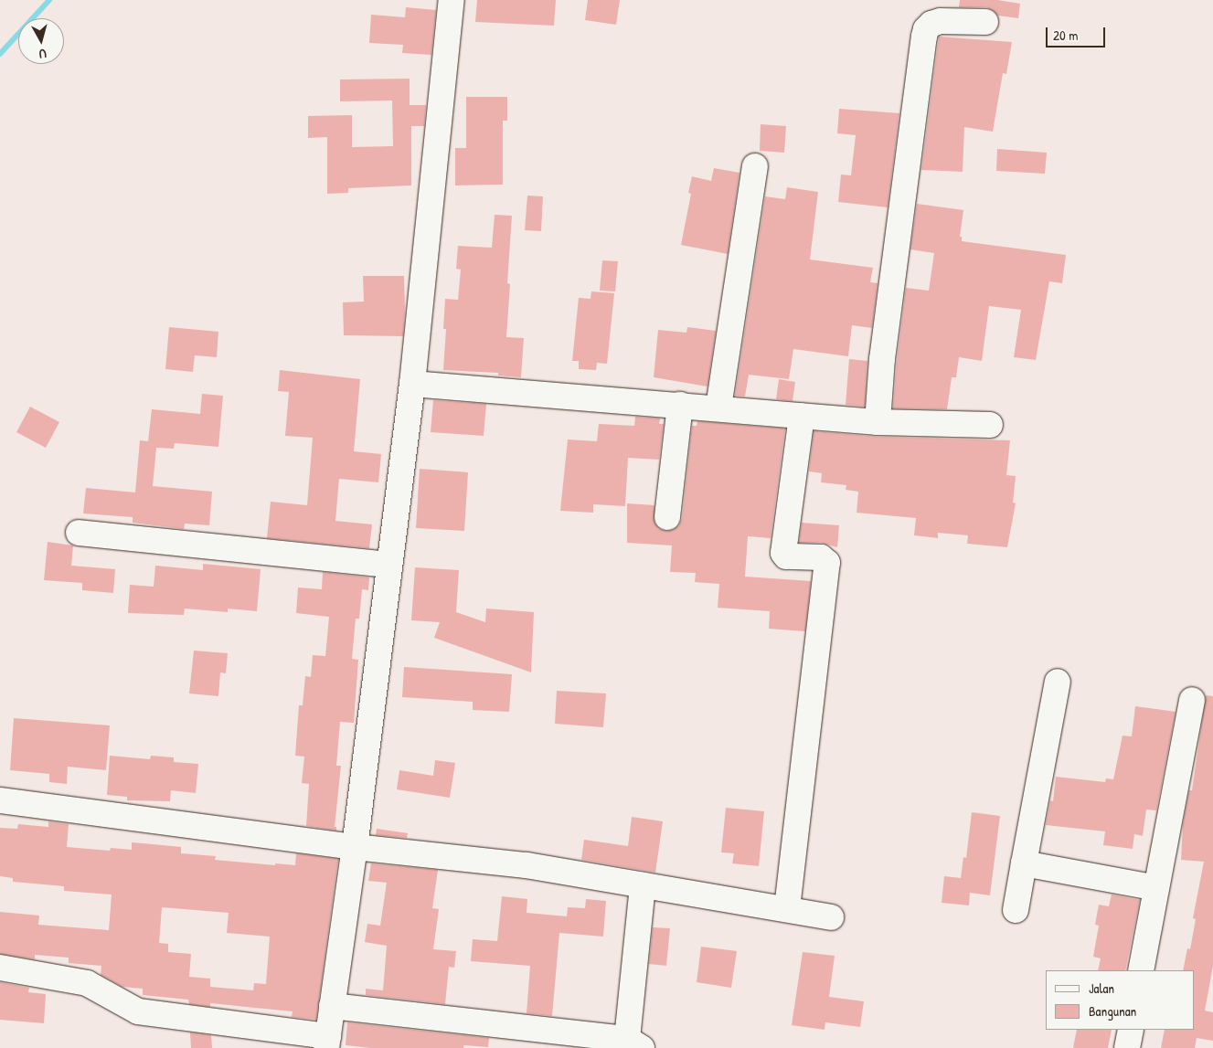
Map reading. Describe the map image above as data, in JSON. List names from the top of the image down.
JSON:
{
  "legend": ["Jalan", "Bangunan"],
  "scale_bar": "20 m",
  "north": "bottom"
}
